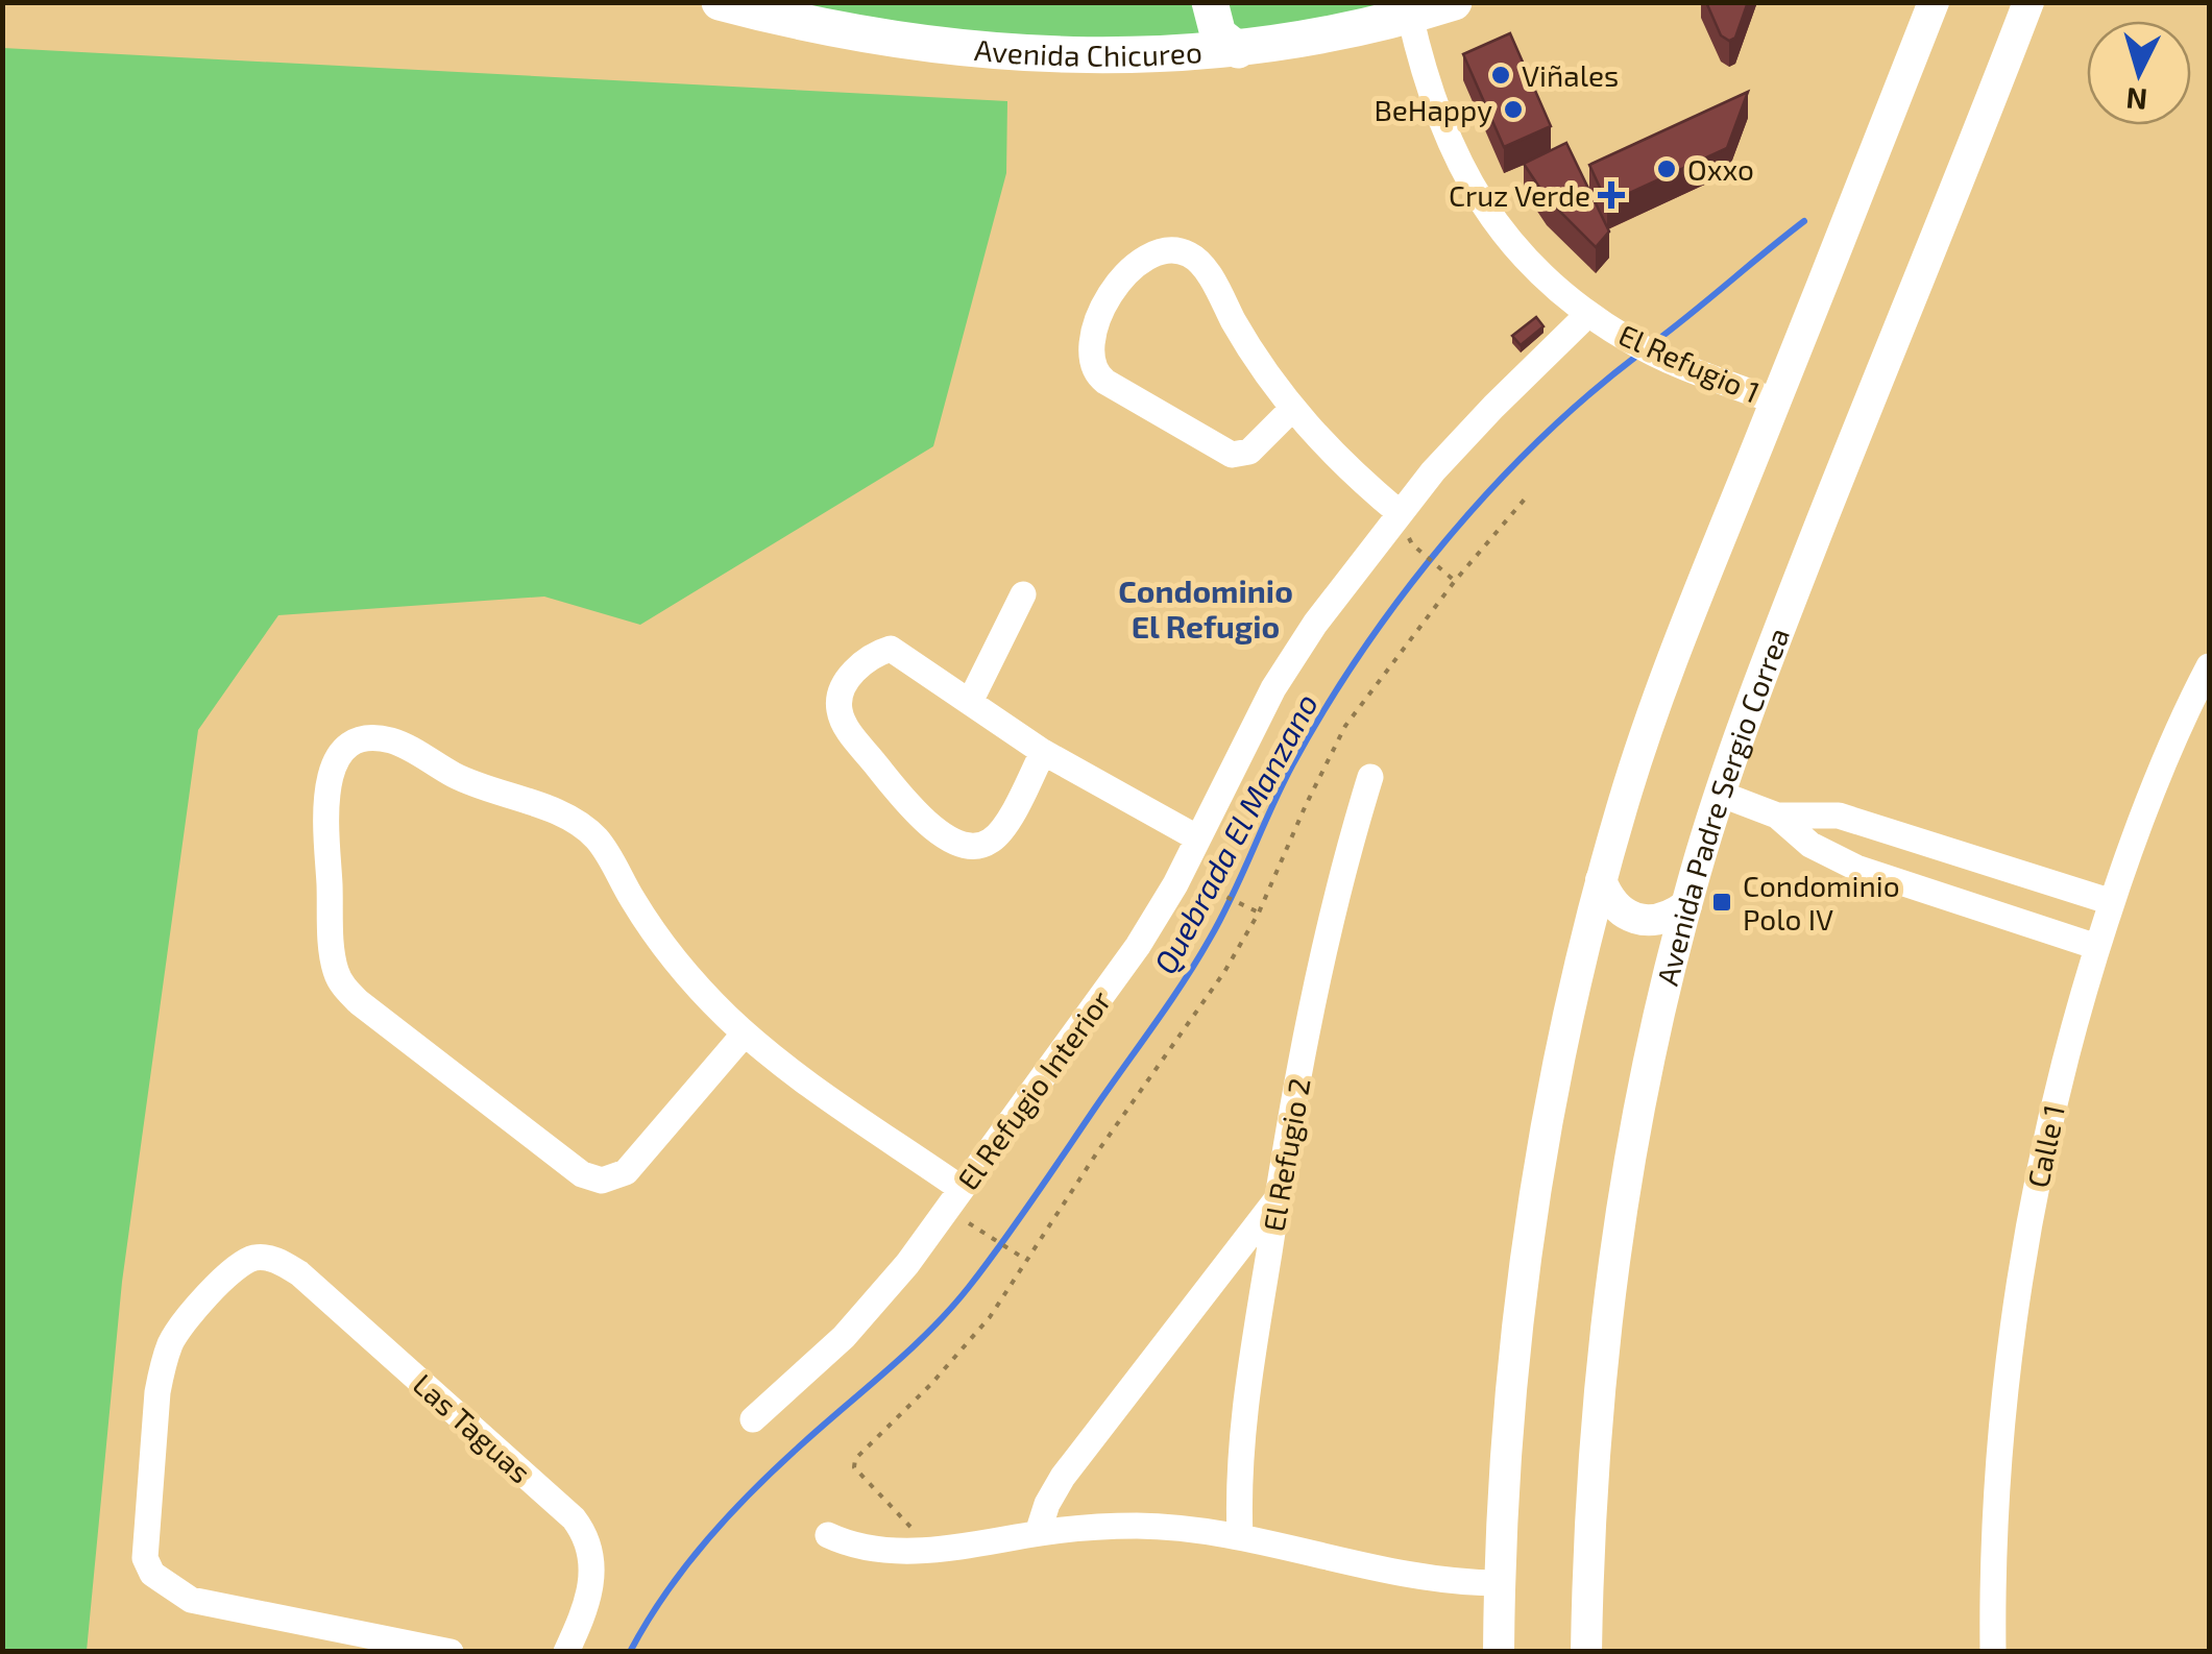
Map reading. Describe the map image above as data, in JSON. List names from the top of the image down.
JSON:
{
  "streets": {
    "main road": ["Avenida Chicureo"],
    "street": [
      "El Refugio 1",
      "Avenida Padre Sergio Correa",
      "El Refugio Interior",
      "Calle 1",
      "El Refugio 2",
      "Las Taguas"
    ]
  },
  "crossings": [
    ["Avenida Chicureo", "El Refugio 1"],
    ["El Refugio 1", "El Refugio Interior"]
  ],
  "districts": ["Condominio El Refugio"],
  "water": ["Quebrada El Manzano"],
  "places": {
    "other": ["Viñales", "BeHappy", "Oxxo"],
    "health": ["Cruz Verde"],
    "transit": ["Condominio Polo IV"]
  },
  "north": "bottom"
}
